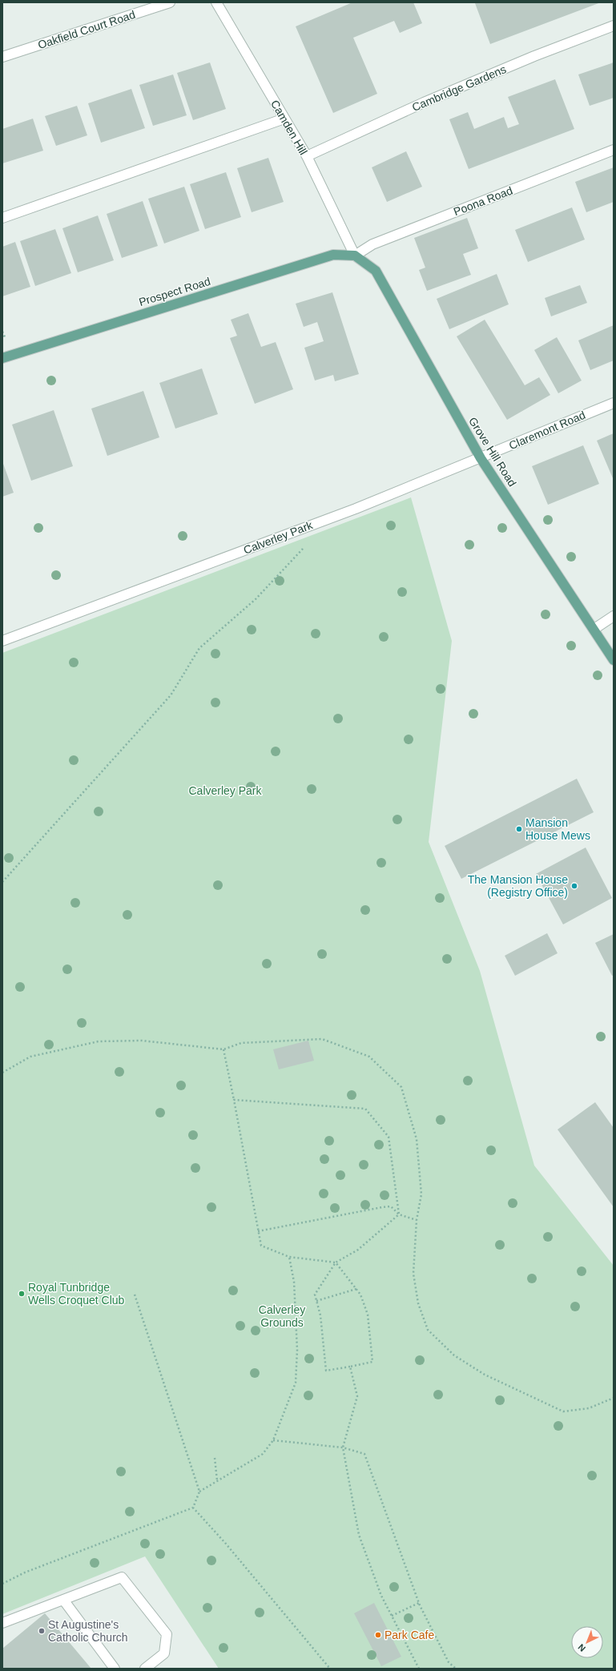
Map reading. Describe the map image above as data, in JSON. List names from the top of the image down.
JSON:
{
  "streets": {
    "main road": ["Prospect Road", "Grove Hill Road"],
    "street": [
      "Oakfield Court Road",
      "Cambridge Gardens",
      "Camden Hill",
      "Poona Road",
      "Claremont Road",
      "Calverley Park"
    ]
  },
  "crossings": [
    ["Cambridge Gardens", "Camden Hill"],
    ["Camden Hill", "Poona Road"],
    ["Camden Hill", "Prospect Road"],
    ["Camden Hill", "Grove Hill Road"],
    ["Poona Road", "Prospect Road"],
    ["Poona Road", "Grove Hill Road"],
    ["Prospect Road", "Grove Hill Road"],
    ["Claremont Road", "Grove Hill Road"],
    ["Claremont Road", "Calverley Park"],
    ["Grove Hill Road", "Calverley Park"]
  ],
  "parks": ["Calverley Park", "Calverley Grounds"],
  "places": [
    "Mansion House Mews",
    "The Mansion House (Registry Office)",
    "Royal Tunbridge Wells Croquet Club",
    "St Augustine's Catholic Church",
    "Park Cafe"
  ],
  "north": "bottom left"
}
